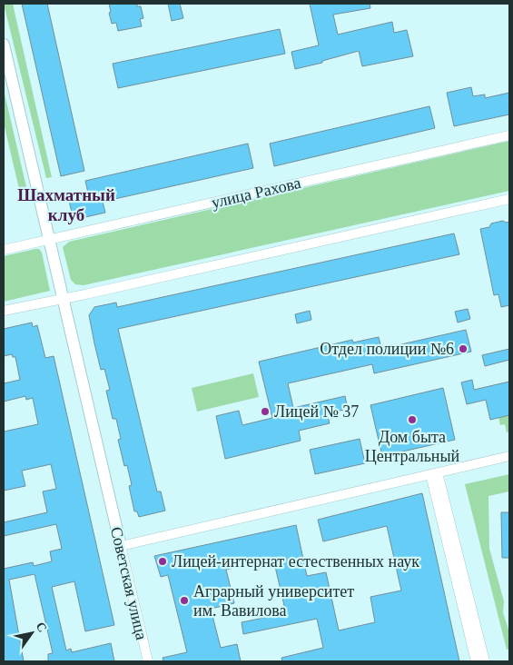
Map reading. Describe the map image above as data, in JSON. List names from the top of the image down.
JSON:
{
  "streets": {
    "street": ["улица Рахова", "Советская улица"]
  },
  "crossings": [
    ["улица Рахова", "Советская улица"]
  ],
  "districts": ["Шахматный клуб"],
  "places": [
    "Отдел полиции №6",
    "Лицей № 37",
    "Дом быта Центральный",
    "Лицей-интернат естественных наук",
    "Аграрный университет им. Вавилова"
  ],
  "north": "top right"
}
